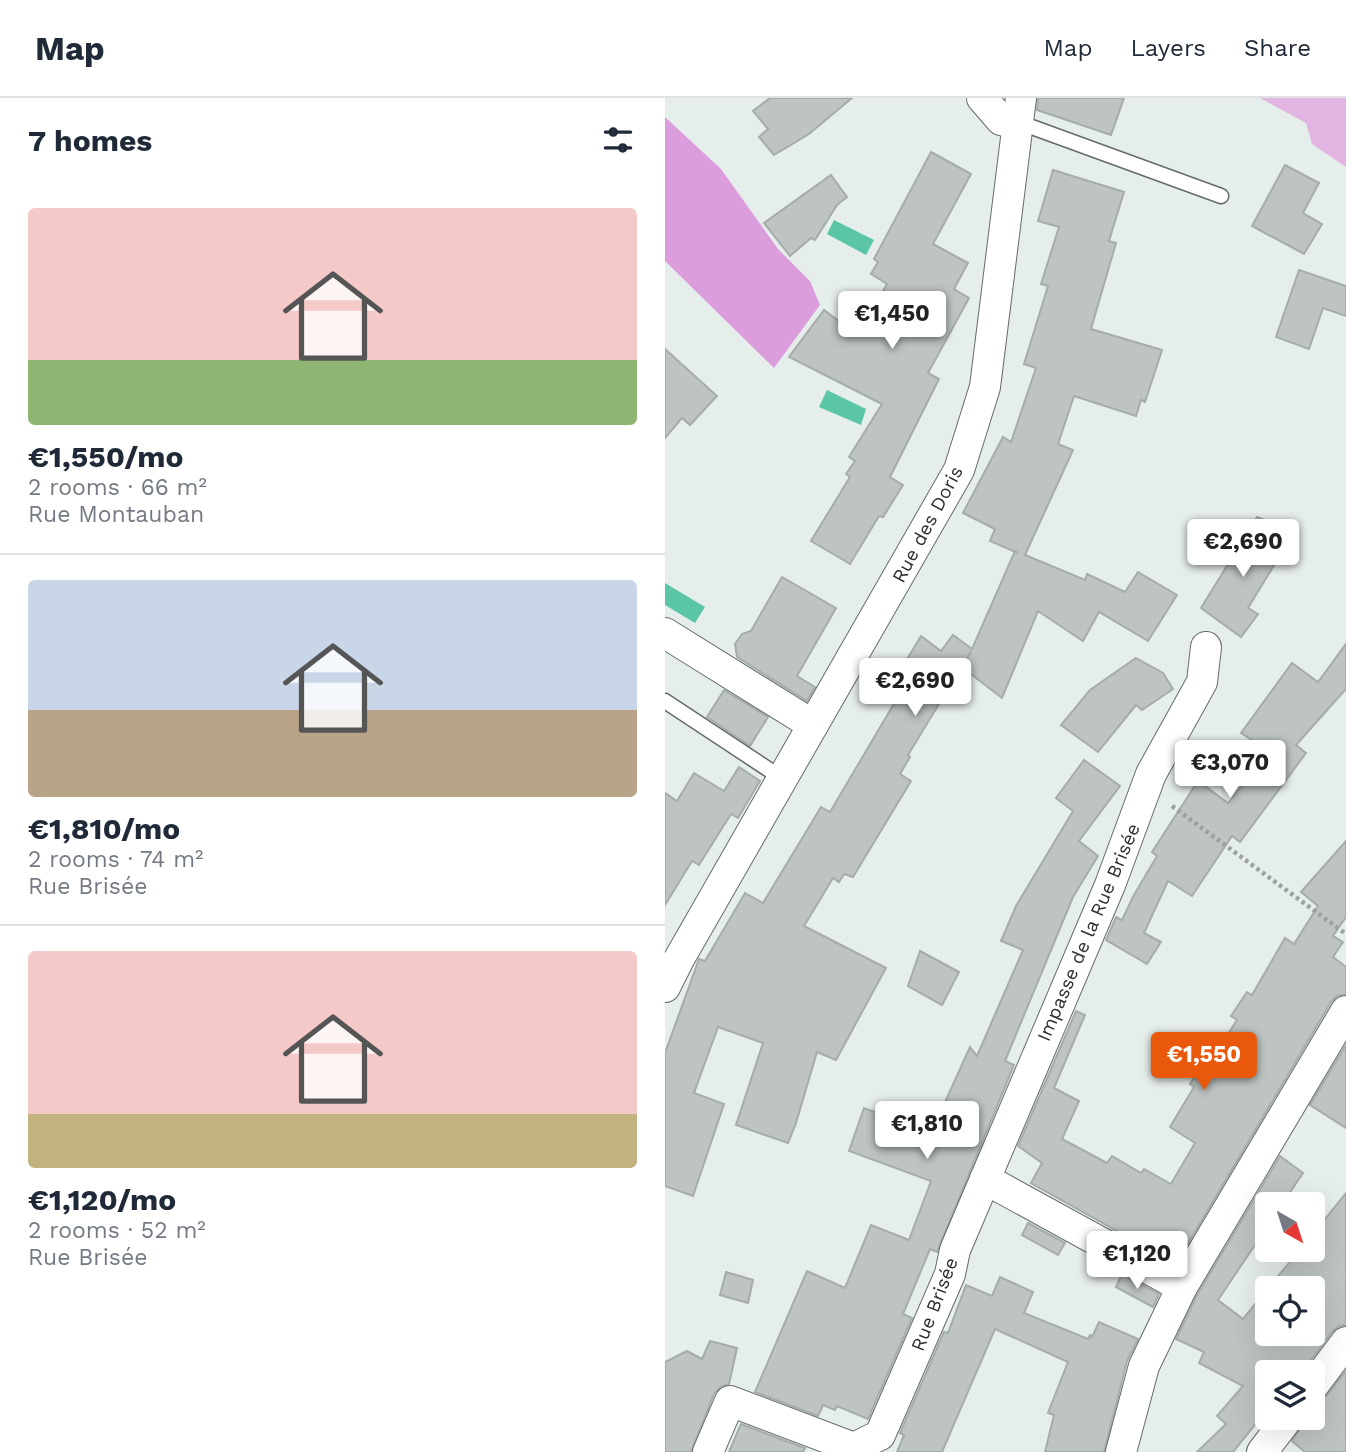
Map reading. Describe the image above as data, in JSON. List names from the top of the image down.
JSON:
{
  "streets": {
    "street": ["Rue des Doris", "Impasse de la Rue Brisée", "Rue Brisée"]
  },
  "crossings": [
    ["Impasse de la Rue Brisée", "Rue Brisée"]
  ],
  "north": "bottom right",
  "page": {
    "header": "Map",
    "nav": ["Map", "Layers", "Share"],
    "heading": "7 homes",
    "list": [
      {
        "name": "€1,550/mo",
        "note": "2 rooms · 66 m² · Rue Montauban"
      },
      {
        "name": "€1,810/mo",
        "note": "2 rooms · 74 m² · Rue Brisée"
      },
      {
        "name": "€1,120/mo",
        "note": "2 rooms · 52 m² · Rue Brisée"
      }
    ],
    "price": [
      "€1,450",
      "€2,690",
      "€2,690",
      "€3,070",
      "€1,550",
      "€1,810",
      "€1,120"
    ]
  }
}
